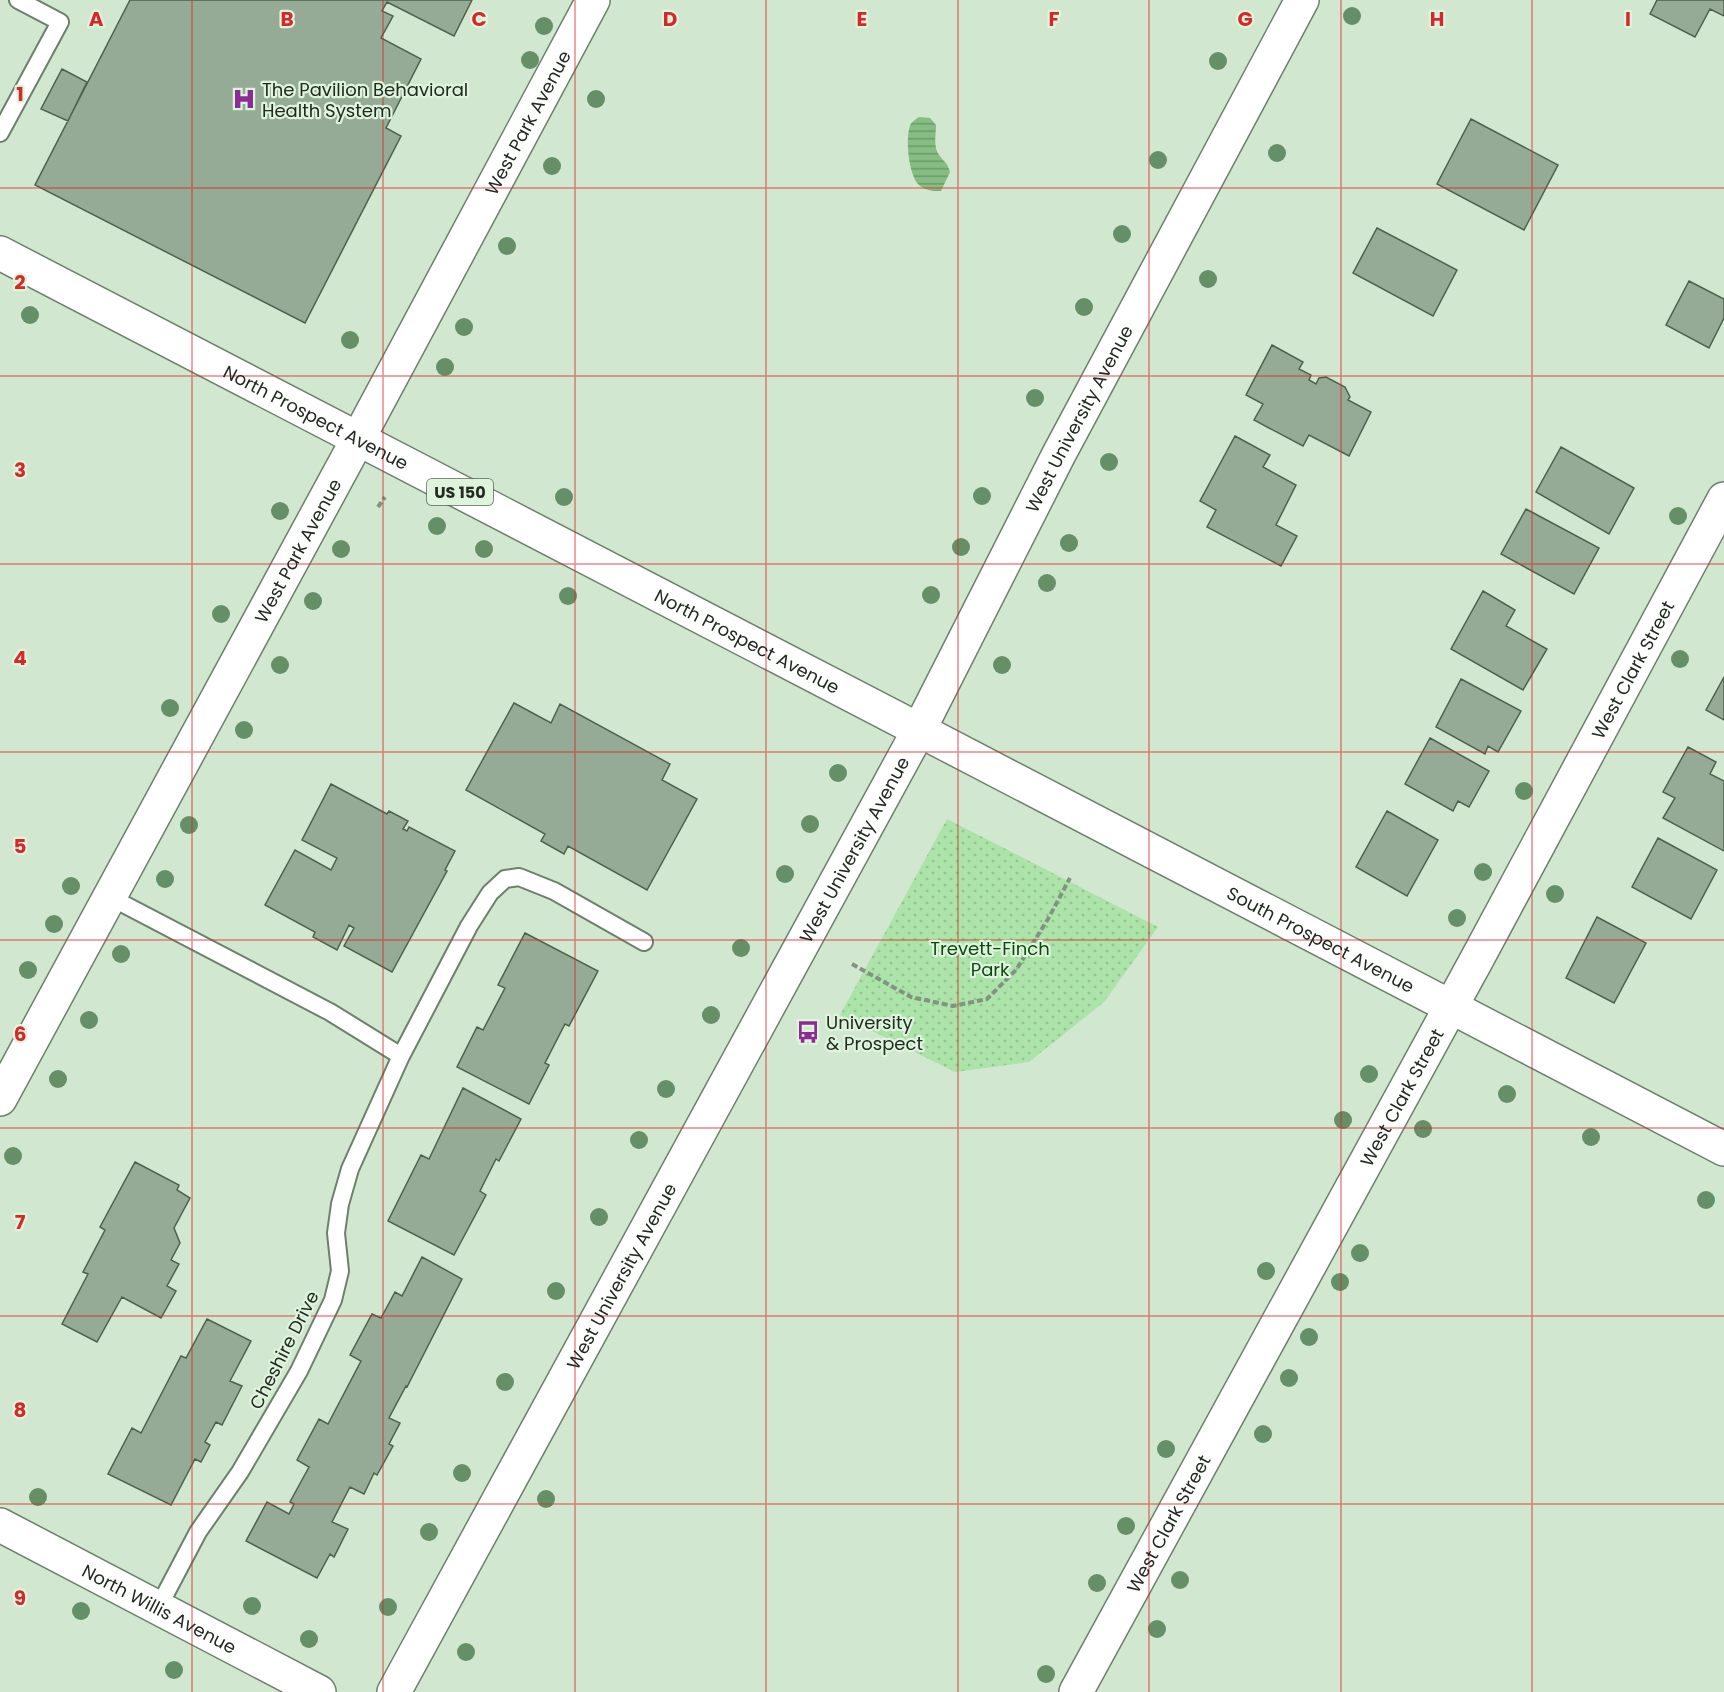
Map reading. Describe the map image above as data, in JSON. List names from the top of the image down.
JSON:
{
  "streets": {
    "main road": [
      "West Park Avenue",
      "North Prospect Avenue",
      "West University Avenue",
      "US 150",
      "West Clark Street",
      "South Prospect Avenue",
      "North Willis Avenue"
    ],
    "lane": ["Cheshire Drive"]
  },
  "crossings": [
    ["West Park Avenue", "North Prospect Avenue"],
    ["North Prospect Avenue", "West University Avenue"],
    ["North Prospect Avenue", "South Prospect Avenue"],
    ["West University Avenue", "South Prospect Avenue"],
    ["West Clark Street", "South Prospect Avenue"],
    ["Cheshire Drive", "North Willis Avenue"]
  ],
  "parks": ["Trevett-Finch Park"],
  "places": {
    "hospital": ["The Pavilion Behavioral Health System"],
    "bus stop": ["University & Prospect"]
  },
  "grid": {
    "columns": [
      "A",
      "B",
      "C",
      "D",
      "E",
      "F",
      "G",
      "H",
      "I"
    ],
    "rows": [
      "1",
      "2",
      "3",
      "4",
      "5",
      "6",
      "7",
      "8",
      "9"
    ]
  }
}
